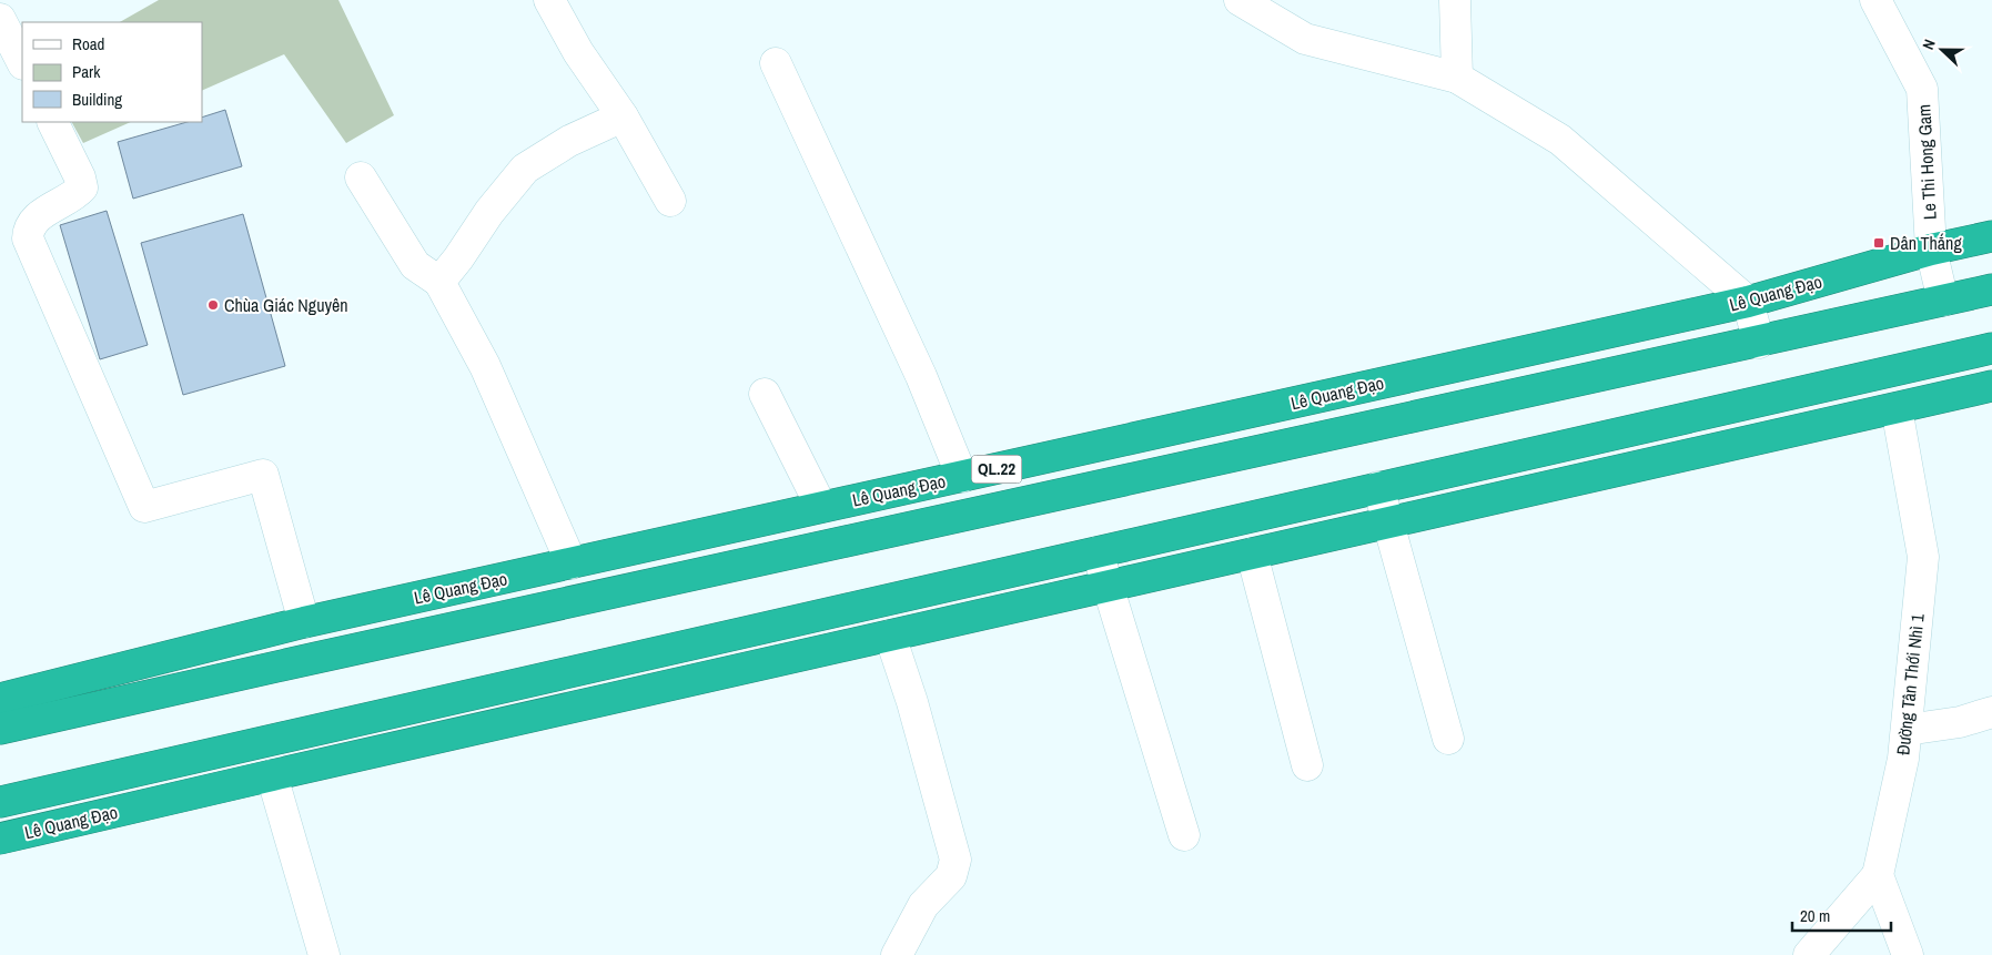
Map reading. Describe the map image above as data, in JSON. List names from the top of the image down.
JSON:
{
  "streets": {
    "highway": ["Lê Quang Đạo", "QL.22"],
    "street": ["Le Thi Hong Gam", "Đường Tân Thới Nhì 1"]
  },
  "crossings": [
    ["Le Thi Hong Gam", "Lê Quang Đạo"],
    ["Lê Quang Đạo", "Đường Tân Thới Nhì 1"]
  ],
  "places": {
    "transit": ["Dân Thắng"],
    "other": ["Chùa Giác Nguyên"]
  },
  "legend": ["Road", "Park", "Building"],
  "scale_bar": "20 m",
  "north": "left"
}
